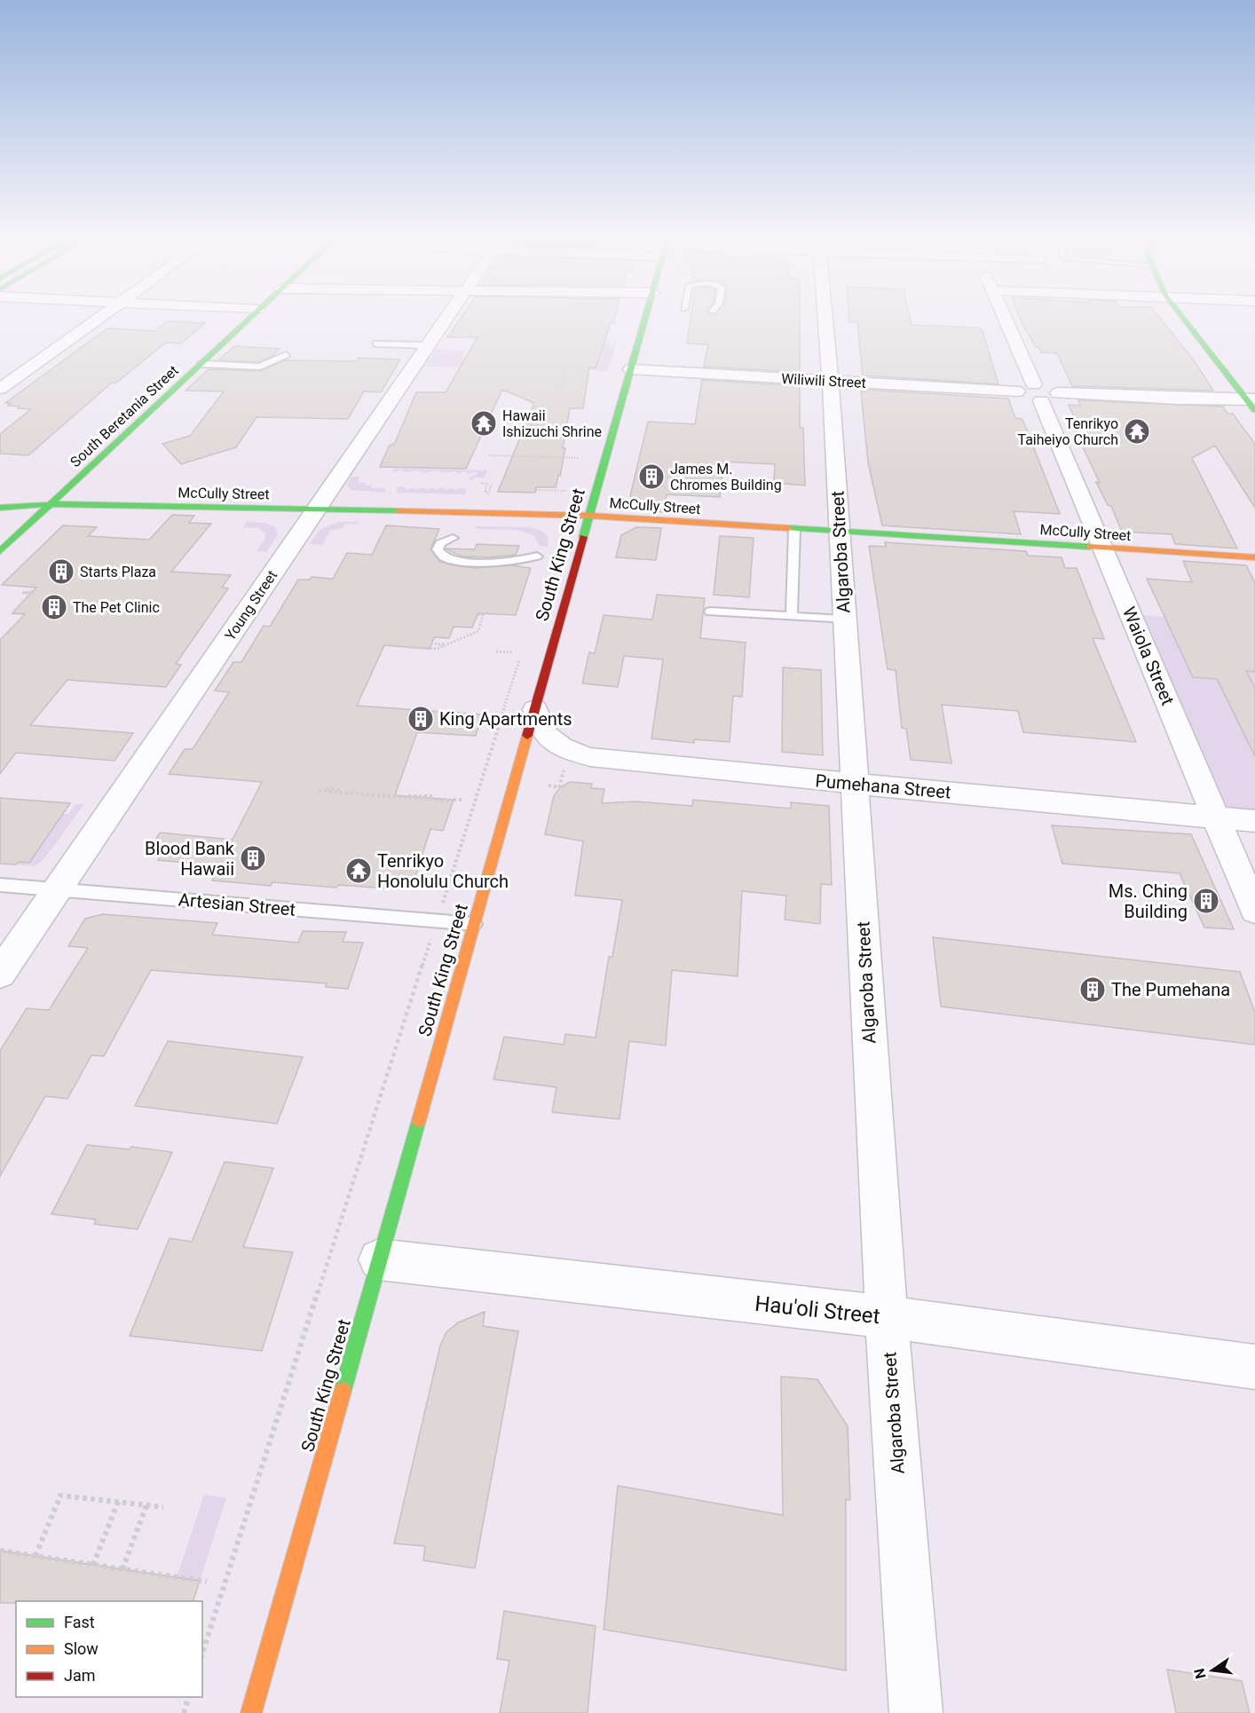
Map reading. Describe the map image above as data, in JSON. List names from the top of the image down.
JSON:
{
  "streets": {
    "main road": ["South Beretania Street", "McCully Street", "South King Street"],
    "street": [
      "Wiliwili Street",
      "Algaroba Street",
      "Young Street",
      "Waiola Street",
      "Pumehana Street",
      "Hau'oli Street"
    ],
    "lane": ["Artesian Street"]
  },
  "crossings": [
    ["Wiliwili Street", "Algaroba Street"],
    ["Wiliwili Street", "South King Street"],
    ["Wiliwili Street", "Waiola Street"],
    ["South Beretania Street", "McCully Street"],
    ["McCully Street", "Algaroba Street"],
    ["McCully Street", "South King Street"],
    ["McCully Street", "Young Street"],
    ["McCully Street", "Waiola Street"],
    ["Algaroba Street", "Pumehana Street"],
    ["Algaroba Street", "Hau'oli Street"],
    ["South King Street", "Pumehana Street"],
    ["South King Street", "Artesian Street"],
    ["South King Street", "Hau'oli Street"],
    ["Young Street", "Artesian Street"],
    ["Waiola Street", "Pumehana Street"]
  ],
  "places": {
    "temple": ["Hawaii Ishizuchi Shrine", "Tenrikyo Taiheiyo Church", "Tenrikyo Honolulu Church"],
    "building": [
      "James M. Chromes Building",
      "Starts Plaza",
      "The Pet Clinic",
      "King Apartments",
      "Blood Bank Hawaii",
      "Ms. Ching Building",
      "The Pumehana"
    ]
  },
  "legend": ["Fast", "Slow", "Jam"],
  "north": "left"
}
